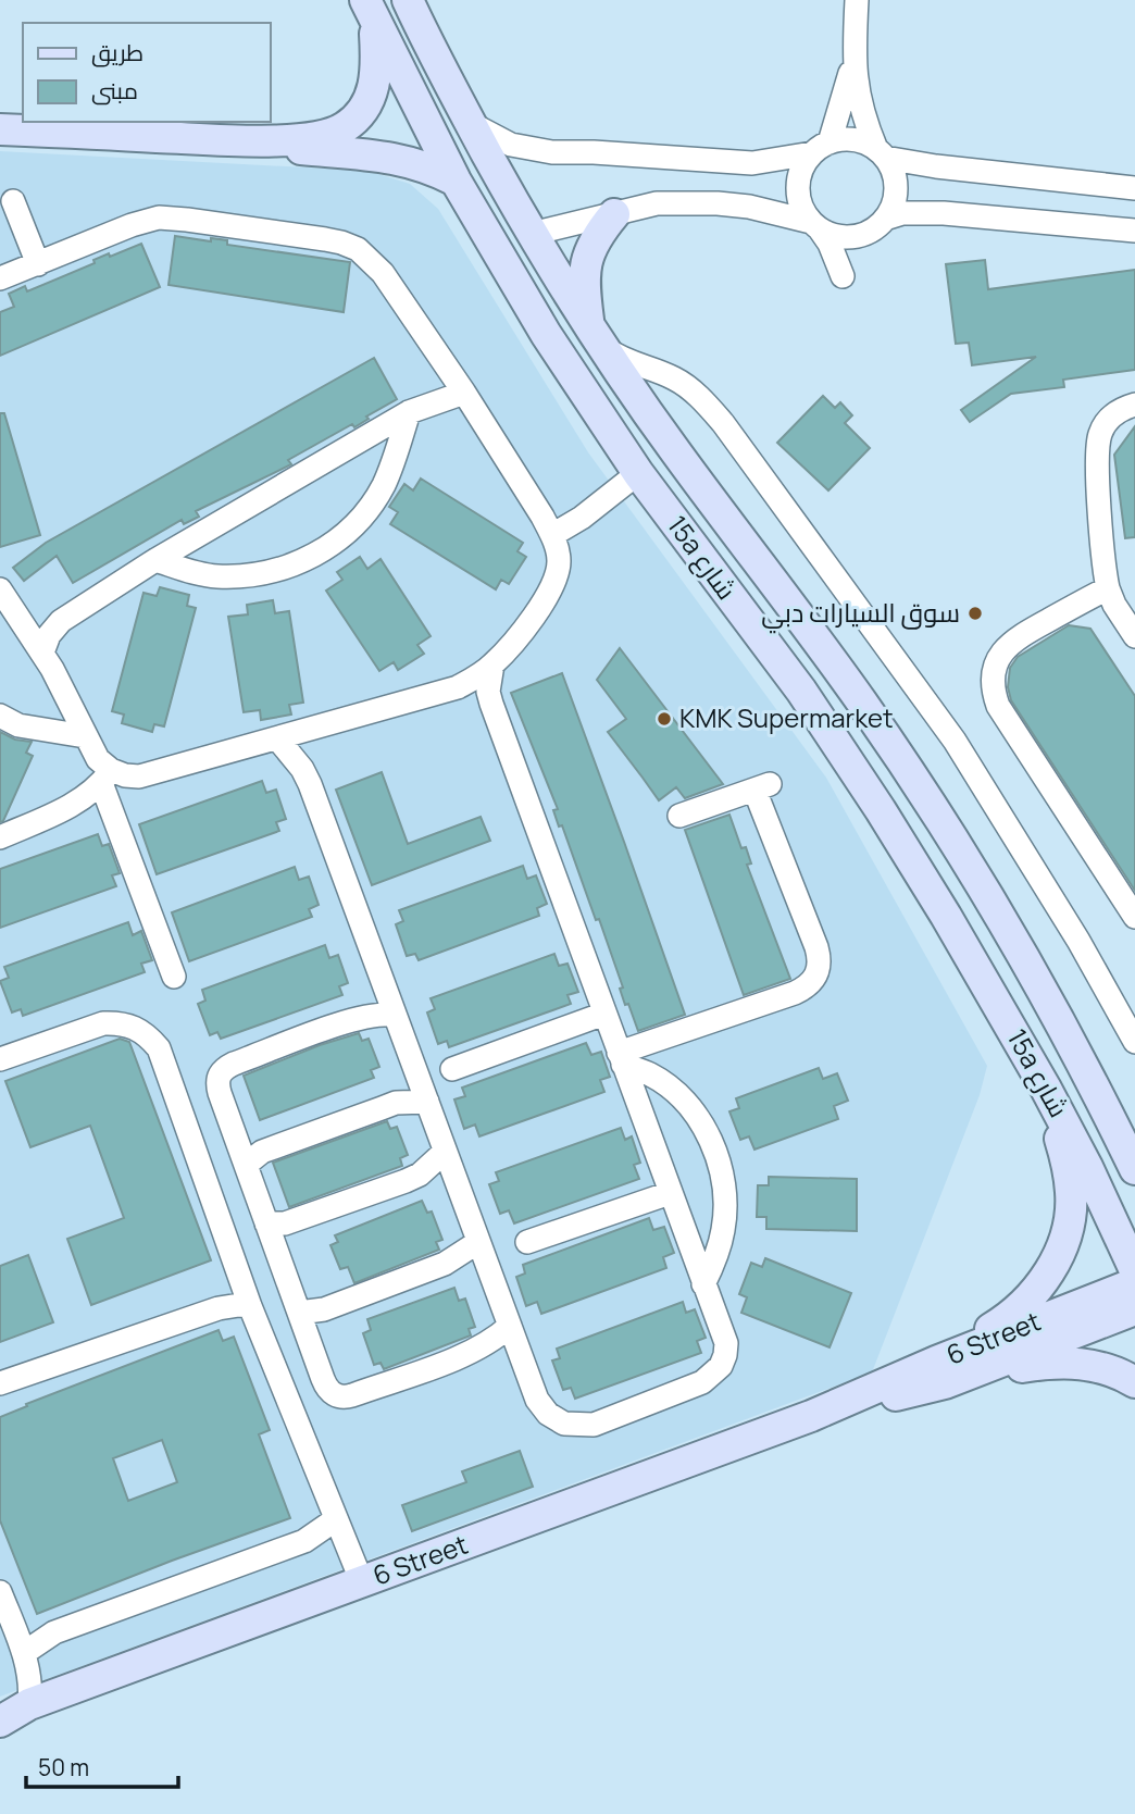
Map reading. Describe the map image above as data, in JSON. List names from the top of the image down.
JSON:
{
  "streets": {
    "main road": ["15a شارع", "6 Street"]
  },
  "places": ["سوق السيارات دبي", "KMK Supermarket"],
  "legend": ["طريق", "مبنى"],
  "scale_bar": "50 m"
}
